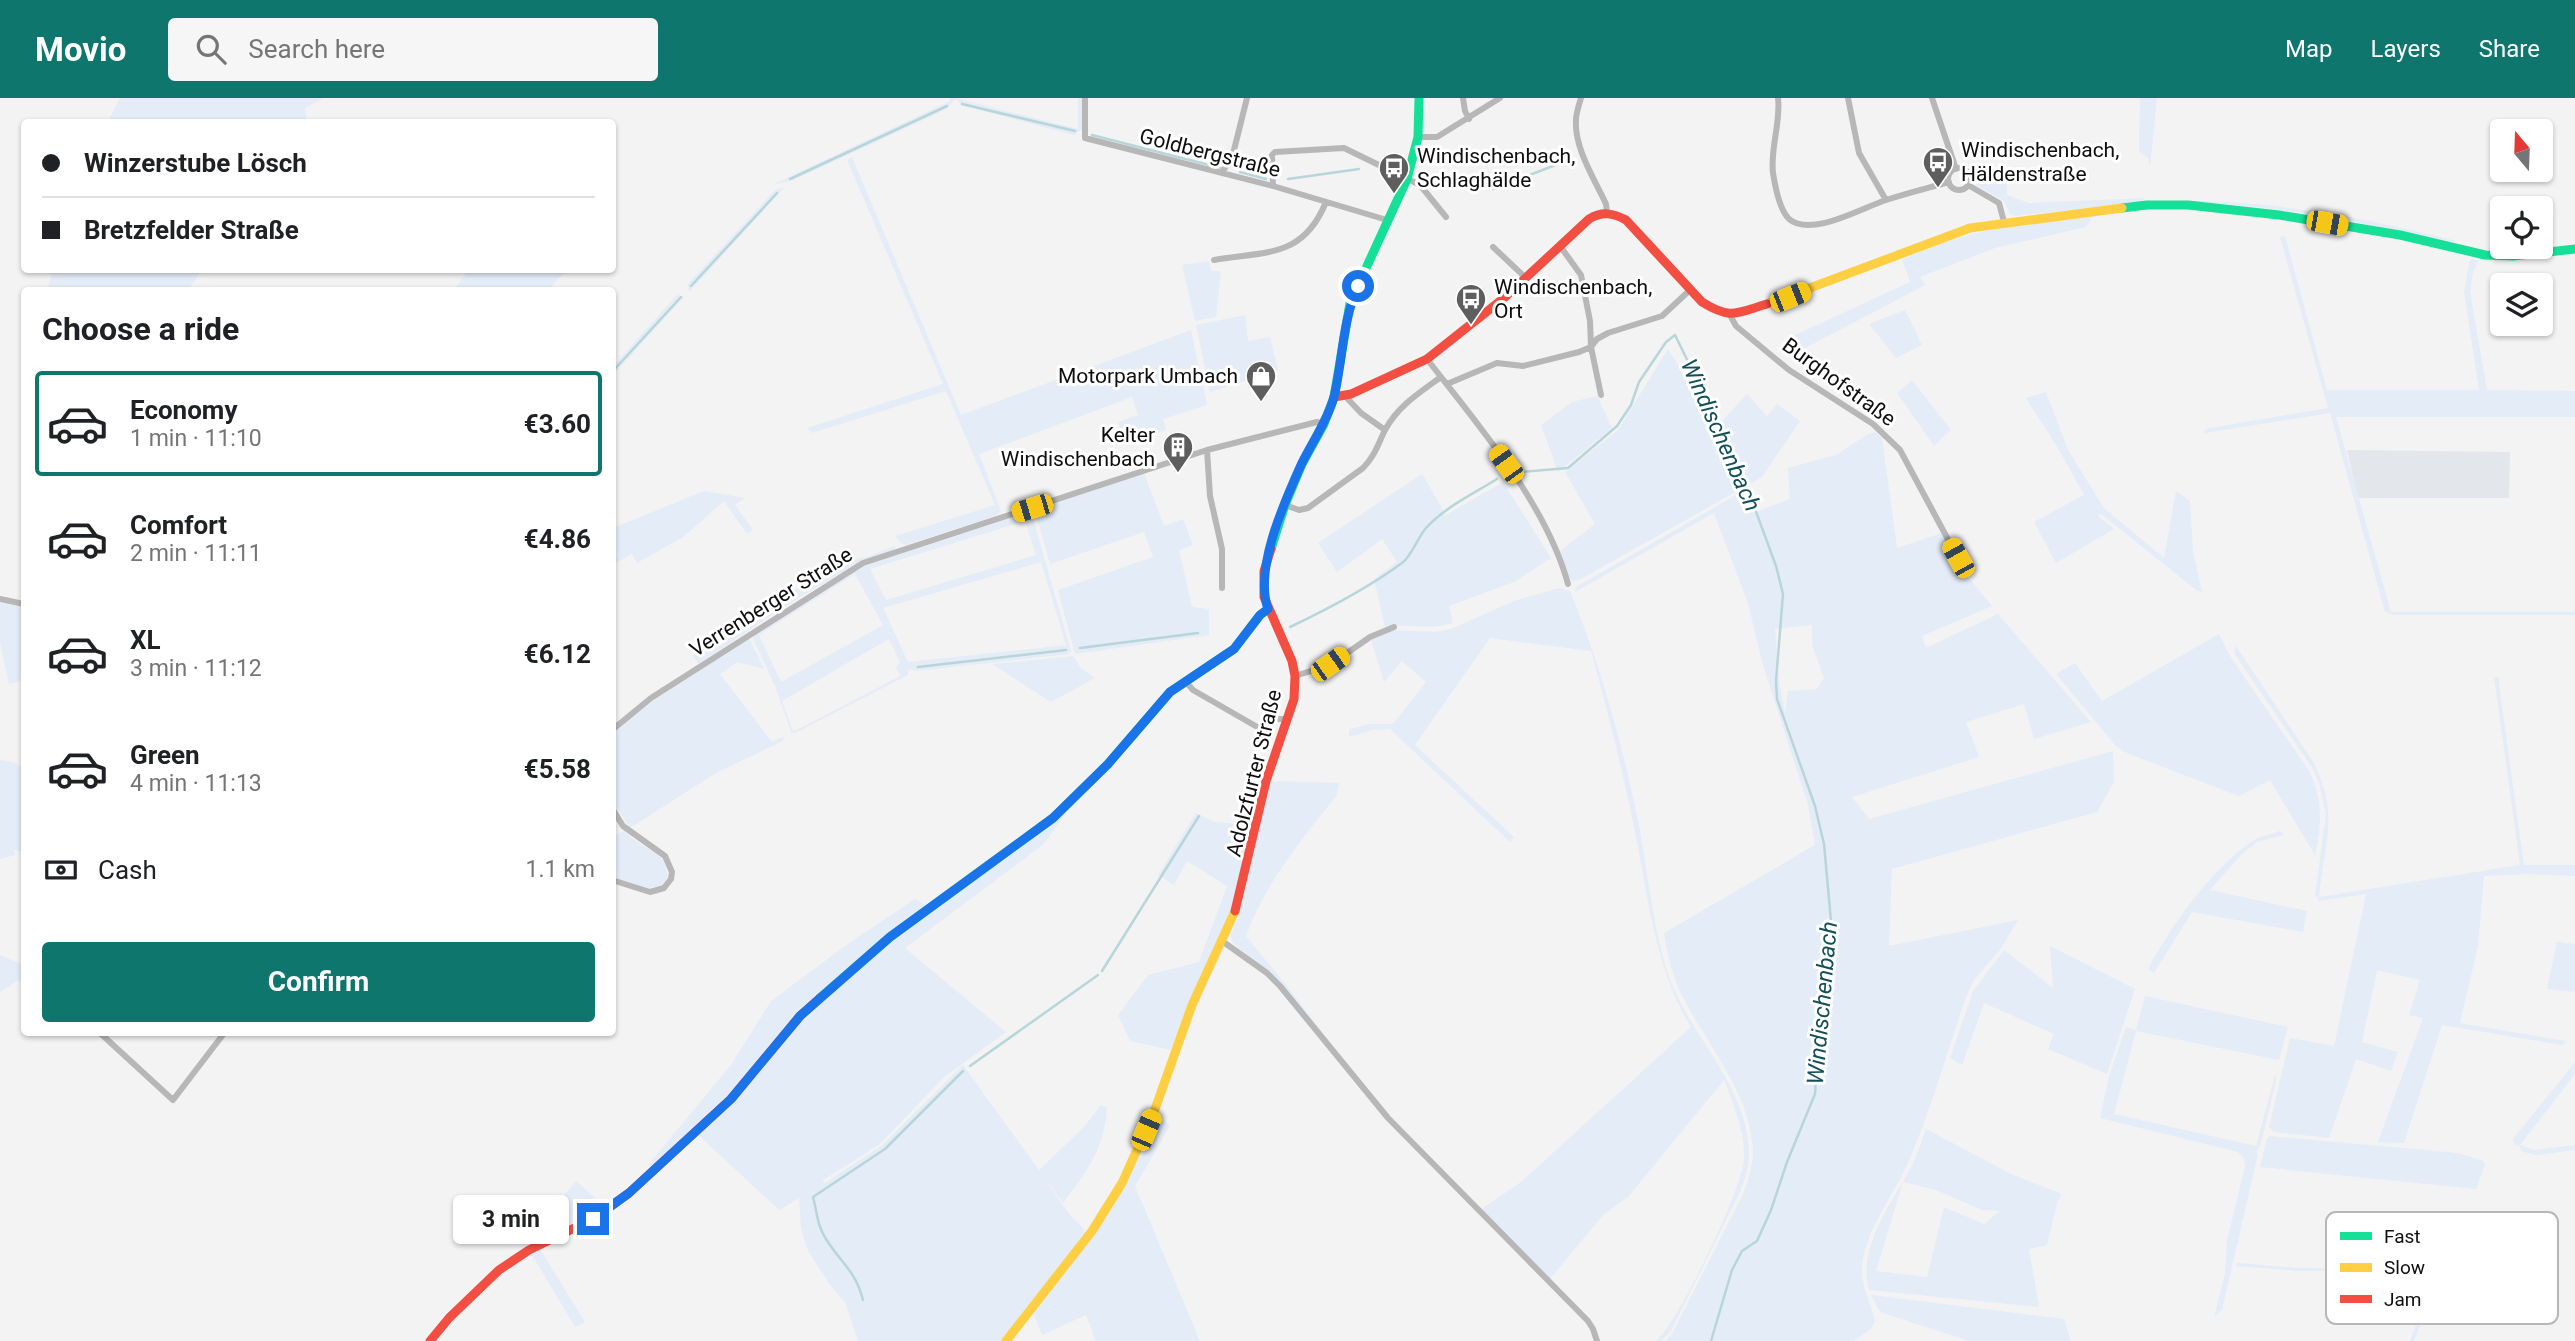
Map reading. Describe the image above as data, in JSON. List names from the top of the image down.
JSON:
{
  "streets": {
    "street": [
      "Goldbergstraße",
      "Burghofstraße",
      "Verrenberger Straße",
      "Adolzfurter Straße"
    ]
  },
  "crossings": [
    ["Goldbergstraße", "Adolzfurter Straße"],
    ["Verrenberger Straße", "Adolzfurter Straße"]
  ],
  "water": ["Windischenbach"],
  "places": {
    "bus stop": ["Windischenbach, Häldenstraße", "Windischenbach, Schlaghälde", "Windischenbach, Ort"],
    "shop": ["Motorpark Umbach"],
    "building": ["Kelter Windischenbach"]
  },
  "legend": ["Fast", "Slow", "Jam"],
  "north": "top",
  "page": {
    "header": "Movio",
    "search": "Search here",
    "nav": ["Map", "Layers", "Share"],
    "banner": ["Winzerstube Lösch", "Bretzfelder Straße"],
    "heading": "Choose a ride",
    "list": [
      {
        "name": "Economy",
        "note": "1 min · 11:10",
        "value": "€3.60"
      },
      {
        "name": "Comfort",
        "note": "2 min · 11:11",
        "value": "€4.86"
      },
      {
        "name": "XL",
        "note": "3 min · 11:12",
        "value": "€6.12"
      },
      {
        "name": "Green",
        "note": "4 min · 11:13",
        "value": "€5.58"
      }
    ],
    "pay": ["Cash", "1.1 km"],
    "buttons": "Confirm",
    "bubble": "3 min"
  }
}
